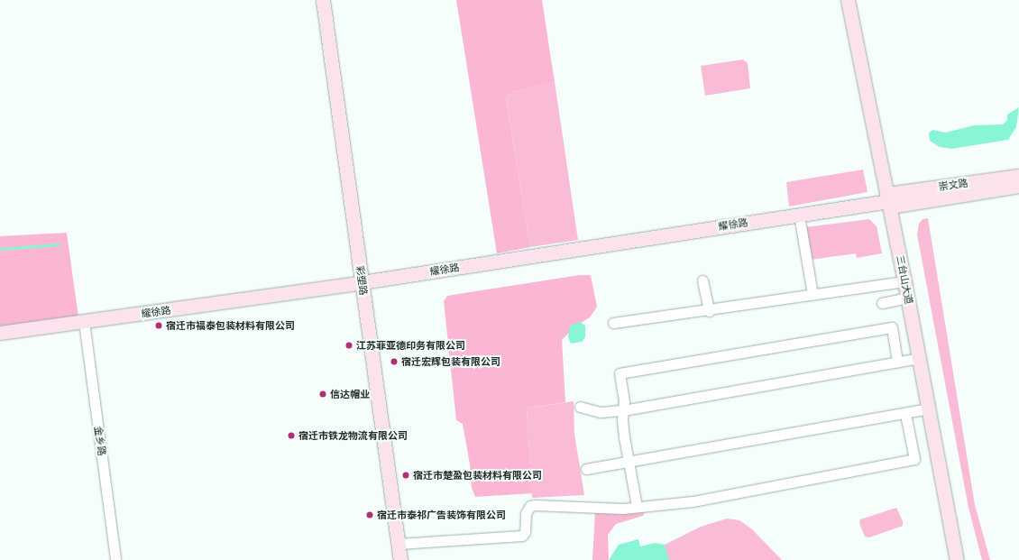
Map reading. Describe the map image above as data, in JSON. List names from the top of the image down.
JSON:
{
  "streets": {
    "street": [
      "崇文路",
      "耀徐路",
      "三台山大道",
      "彩塑路",
      "金乡路"
    ]
  },
  "crossings": [
    ["崇文路", "耀徐路"],
    ["崇文路", "三台山大道"],
    ["耀徐路", "三台山大道"],
    ["耀徐路", "彩塑路"],
    ["耀徐路", "金乡路"]
  ],
  "places": [
    "宿迁市福泰包装材料有限公司",
    "江苏菲亚德印务有限公司",
    "宿迁宏辉包装有限公司",
    "信达帽业",
    "宿迁市铁龙物流有限公司",
    "宿迁市楚盈包装材料有限公司",
    "宿迁市泰祁广告装饰有限公司"
  ]
}
